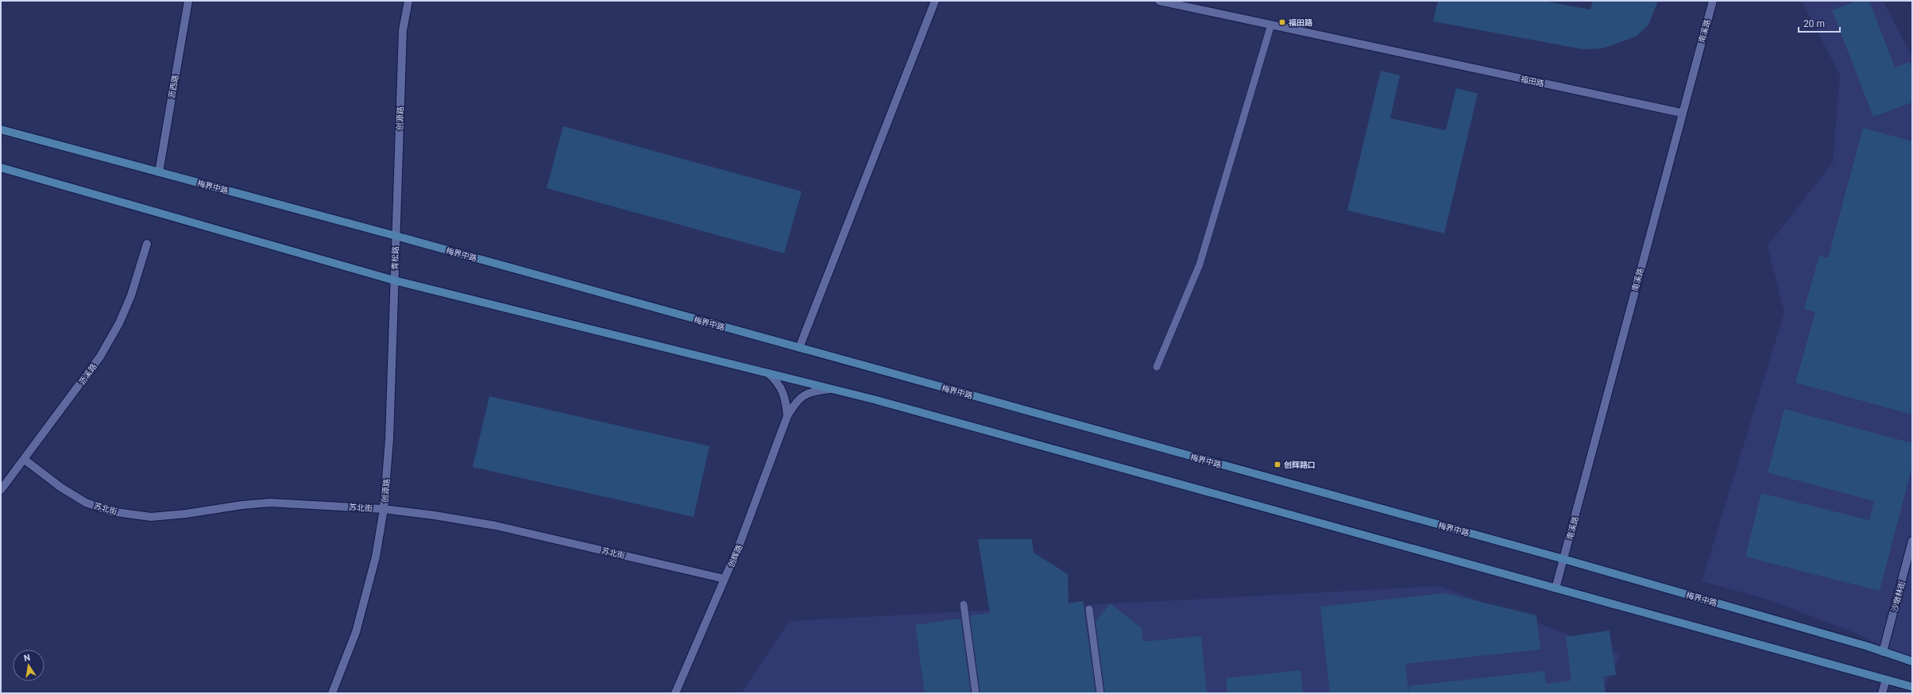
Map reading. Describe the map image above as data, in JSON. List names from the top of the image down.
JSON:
{
  "streets": {
    "main road": ["梅界中路"],
    "street": [
      "南溪路",
      "福田路",
      "沥西路",
      "创源路",
      "青松路",
      "沥溪路",
      "苏北街",
      "创辉路",
      "沙墩林街"
    ]
  },
  "crossings": [
    ["南溪路", "福田路"],
    ["南溪路", "梅界中路"],
    ["沥西路", "梅界中路"],
    ["创源路", "梅界中路"],
    ["创源路", "青松路"],
    ["创源路", "苏北街"],
    ["梅界中路", "青松路"],
    ["梅界中路", "沙墩林街"],
    ["沥溪路", "苏北街"],
    ["苏北街", "创辉路"]
  ],
  "places": {
    "transit": ["福田路", "创辉路口"]
  },
  "scale_bar": "20 m",
  "north": "top"
}
